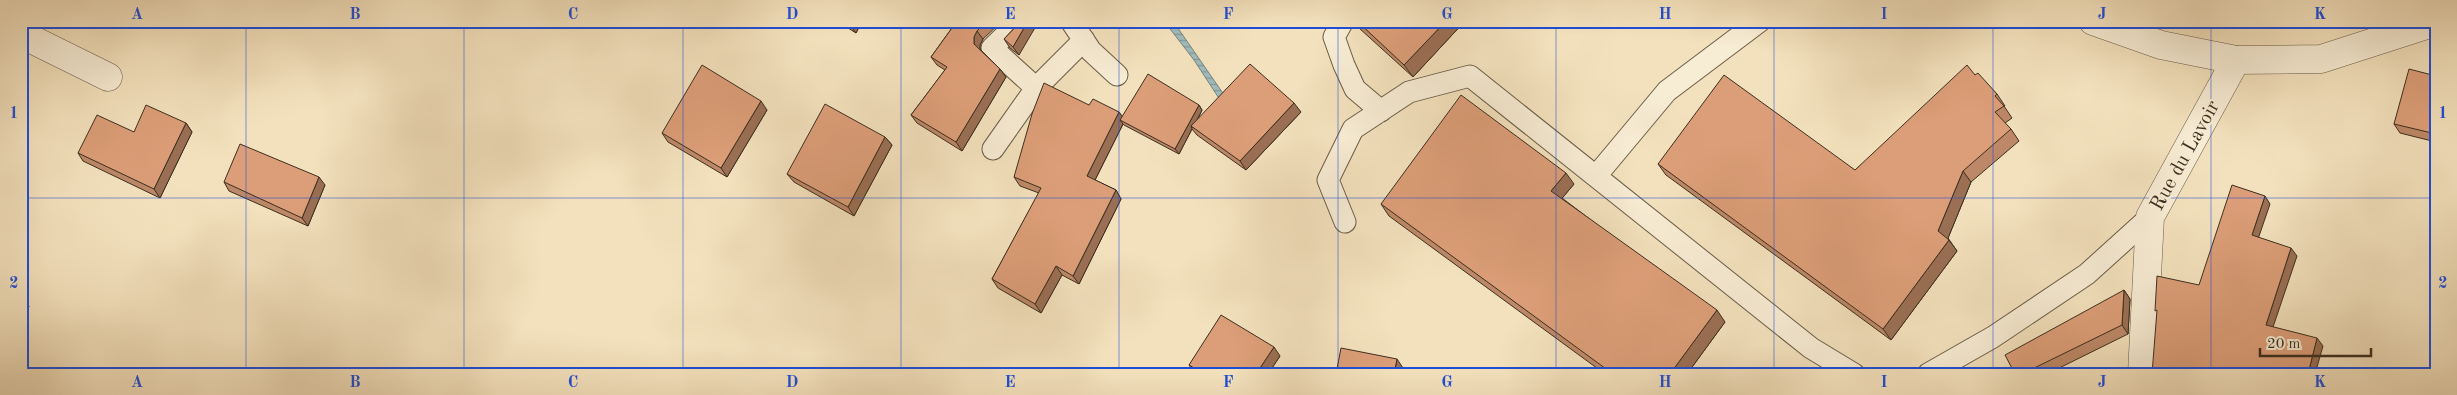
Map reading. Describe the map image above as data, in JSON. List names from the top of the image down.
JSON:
{
  "streets": {
    "street": ["Rue du Lavoir"]
  },
  "scale_bar": "20 m",
  "grid": {
    "columns": [
      "A",
      "B",
      "C",
      "D",
      "E",
      "F",
      "G",
      "H",
      "I",
      "J",
      "K"
    ],
    "rows": ["1", "2"]
  }
}
